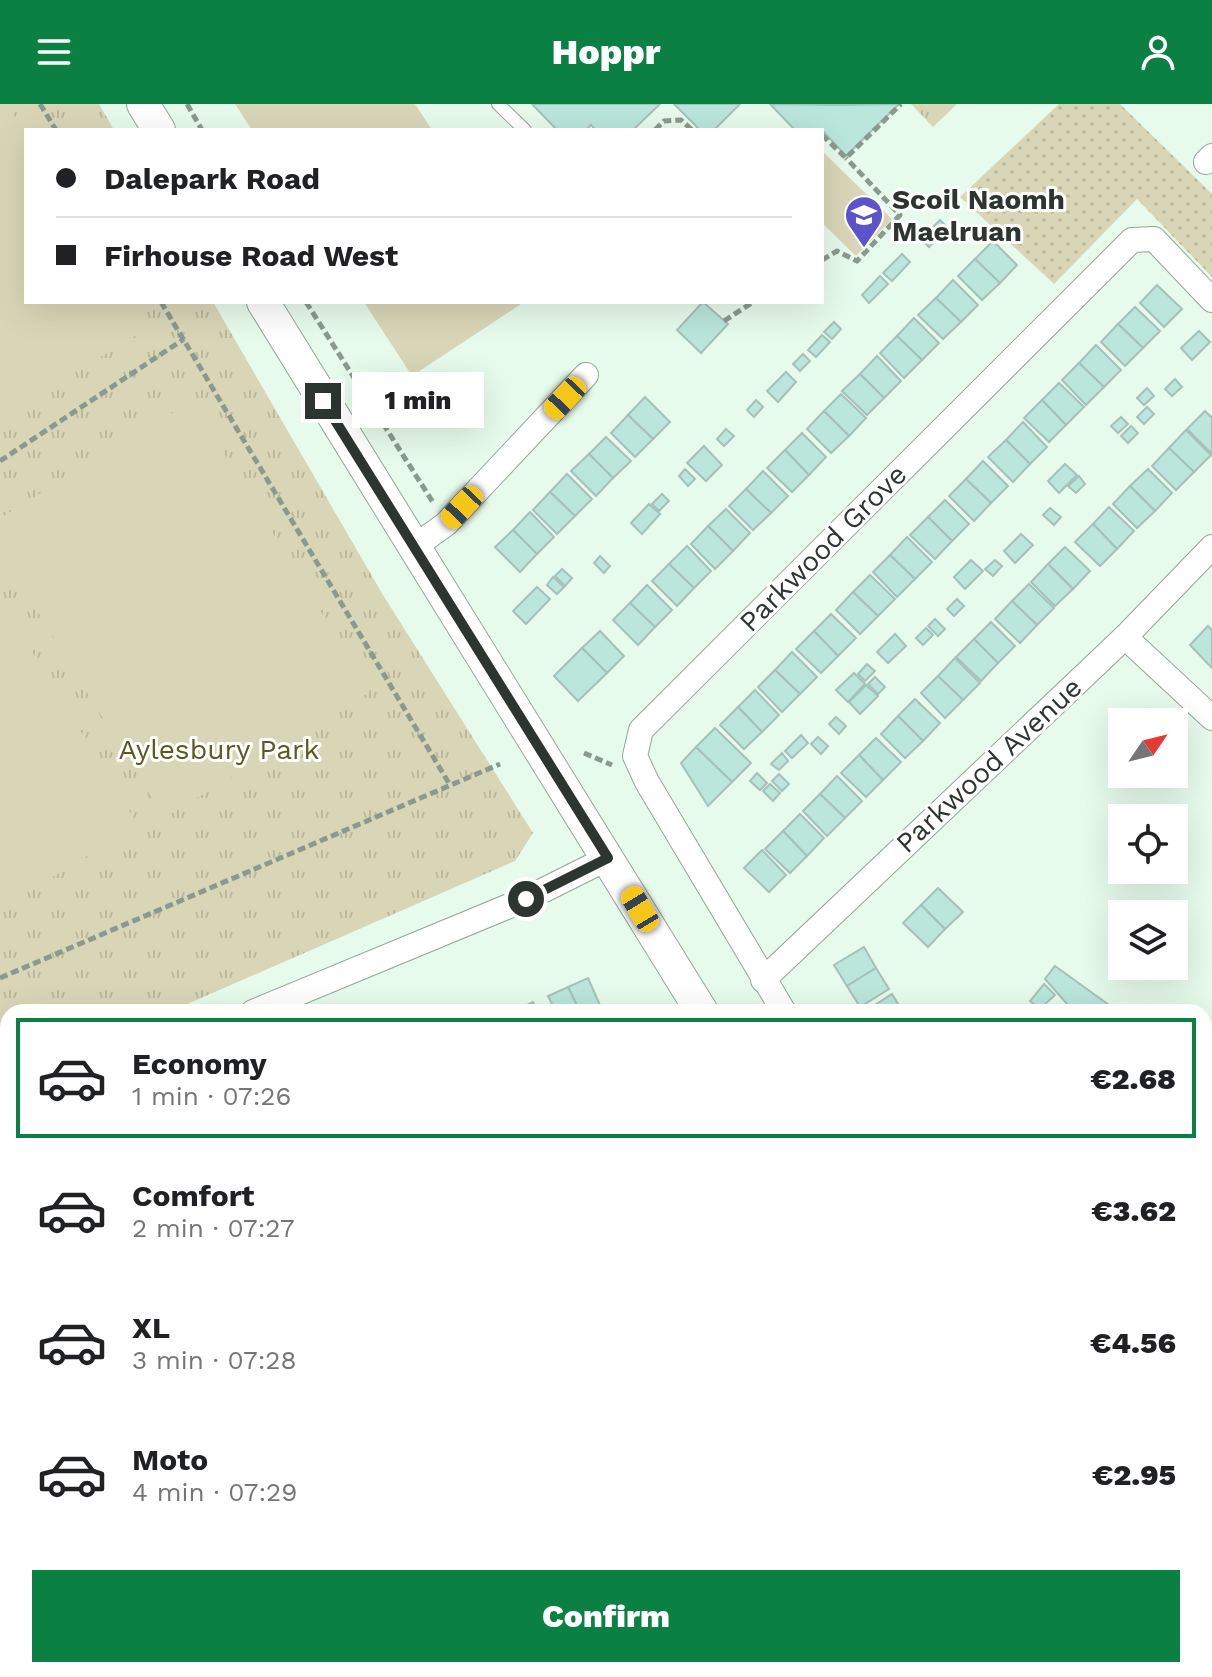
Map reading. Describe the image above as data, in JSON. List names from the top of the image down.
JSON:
{
  "streets": {
    "street": ["Parkwood Grove", "Parkwood Avenue"]
  },
  "crossings": [
    ["Parkwood Grove", "Parkwood Avenue"]
  ],
  "parks": ["Aylesbury Park"],
  "places": {
    "school or university": ["Scoil Naomh Maelruan"]
  },
  "north": "top right",
  "page": {
    "header": "Hoppr",
    "banner": ["Dalepark Road", "Firhouse Road West"],
    "bubble": "1 min",
    "list": [
      {
        "name": "Economy",
        "note": "1 min · 07:26",
        "value": "€2.68"
      },
      {
        "name": "Comfort",
        "note": "2 min · 07:27",
        "value": "€3.62"
      },
      {
        "name": "XL",
        "note": "3 min · 07:28",
        "value": "€4.56"
      },
      {
        "name": "Moto",
        "note": "4 min · 07:29",
        "value": "€2.95"
      }
    ],
    "buttons": "Confirm"
  }
}
